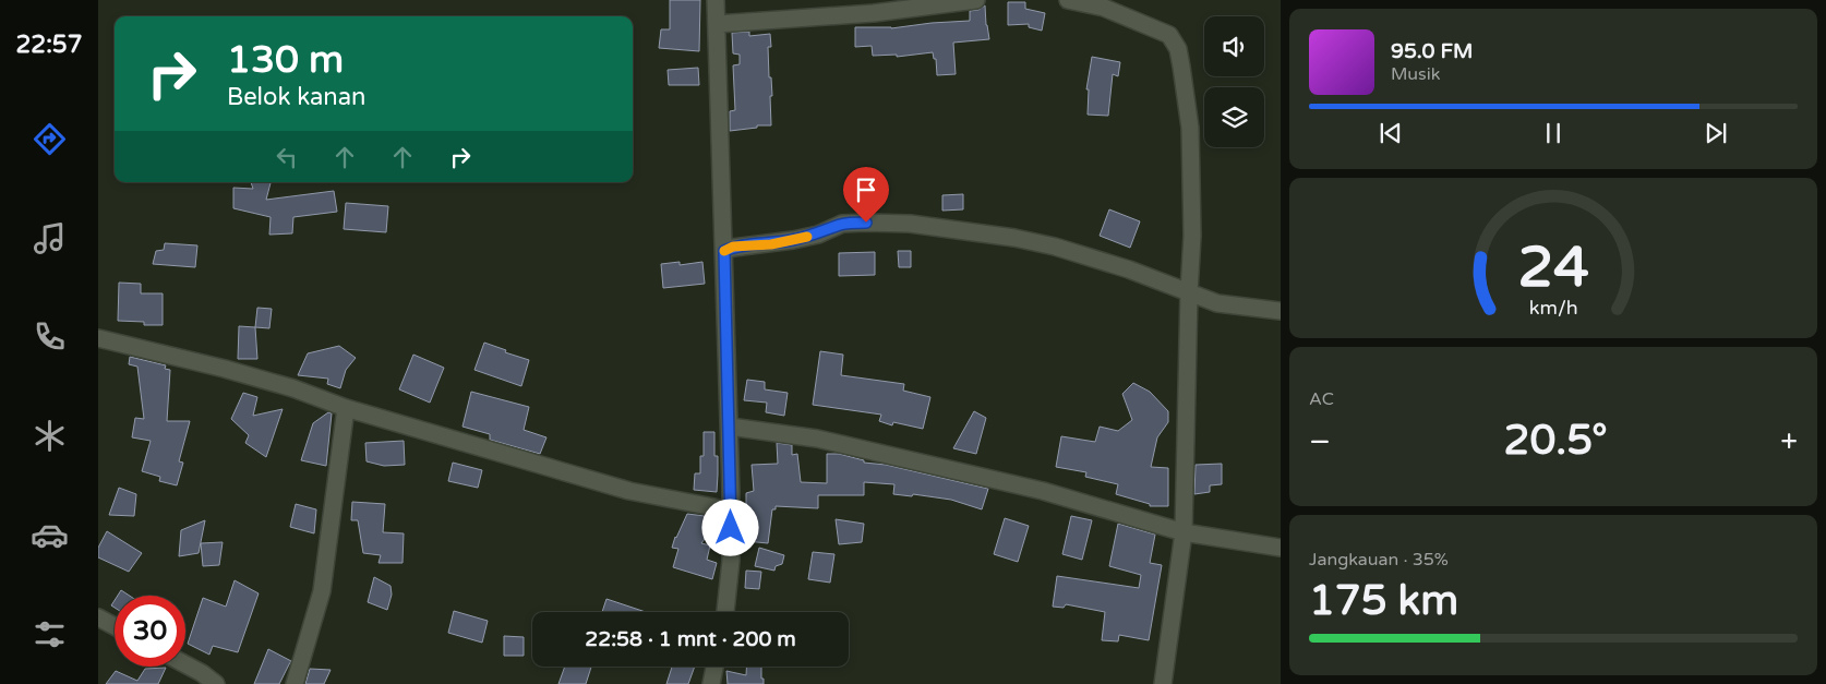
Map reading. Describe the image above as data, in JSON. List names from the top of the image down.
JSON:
{
  "page": {
    "tabs": "22:57",
    "turn": ["130 m", "Belok kanan"],
    "song": ["95.0 FM", "Musik"],
    "tile": [
      "AC",
      ["Jangkauan · 35%", "175 km"]
    ],
    "heat": ["−", "20.5°", "+"],
    "limit": "30",
    "trip": "22:58 · 1 mnt · 200 m",
    "gauge": ["24", "km/h"]
  }
}
